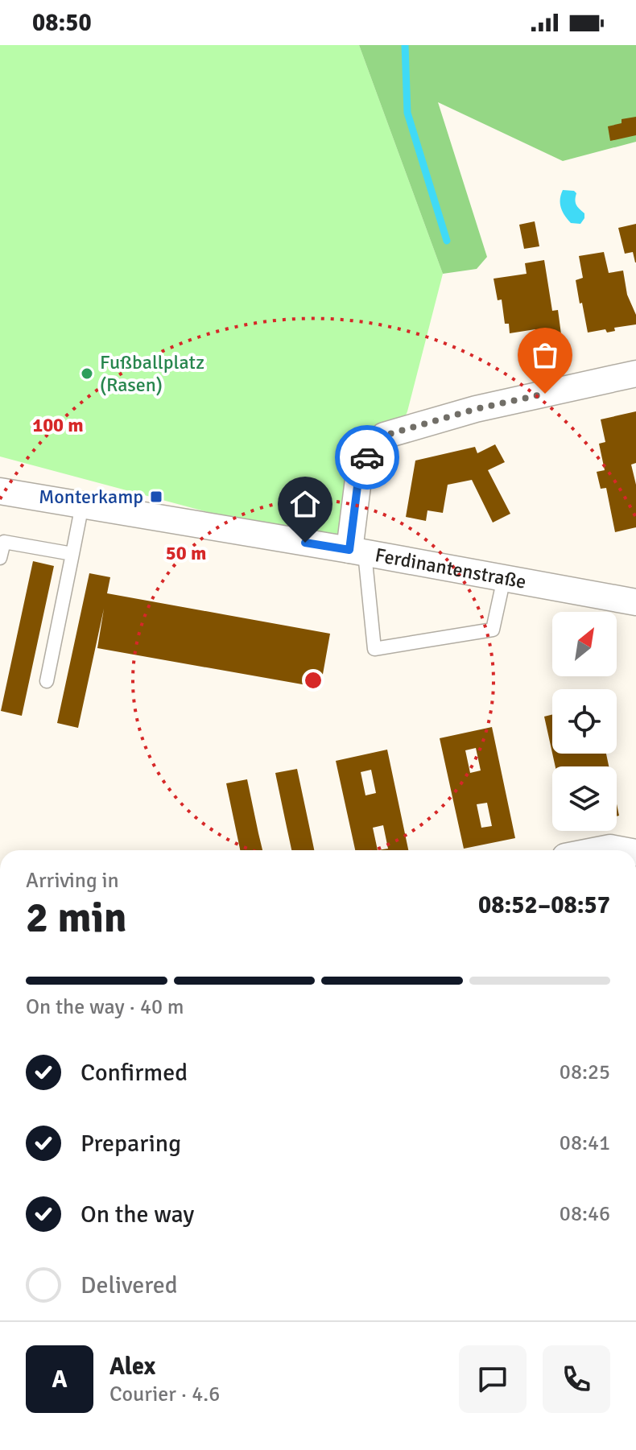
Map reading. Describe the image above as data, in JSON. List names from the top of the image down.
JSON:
{
  "streets": {
    "street": ["Ferdinantenstraße"]
  },
  "places": {
    "other": ["Fußballplatz (Rasen)"],
    "transit": ["Monterkamp"]
  },
  "north": "top right",
  "page": {
    "status": "08:50",
    "heading": ["2 min", "Arriving in", "08:52–08:57"],
    "panel": ["Alex", "Courier · 4.6"],
    "bar": "On the way · 40 m",
    "list": [
      ["Confirmed", "08:25"],
      ["Preparing", "08:41"],
      ["On the way", "08:46"],
      "Delivered"
    ],
    "round": "A"
  },
  "rings": ["100 m", "50 m"]
}
